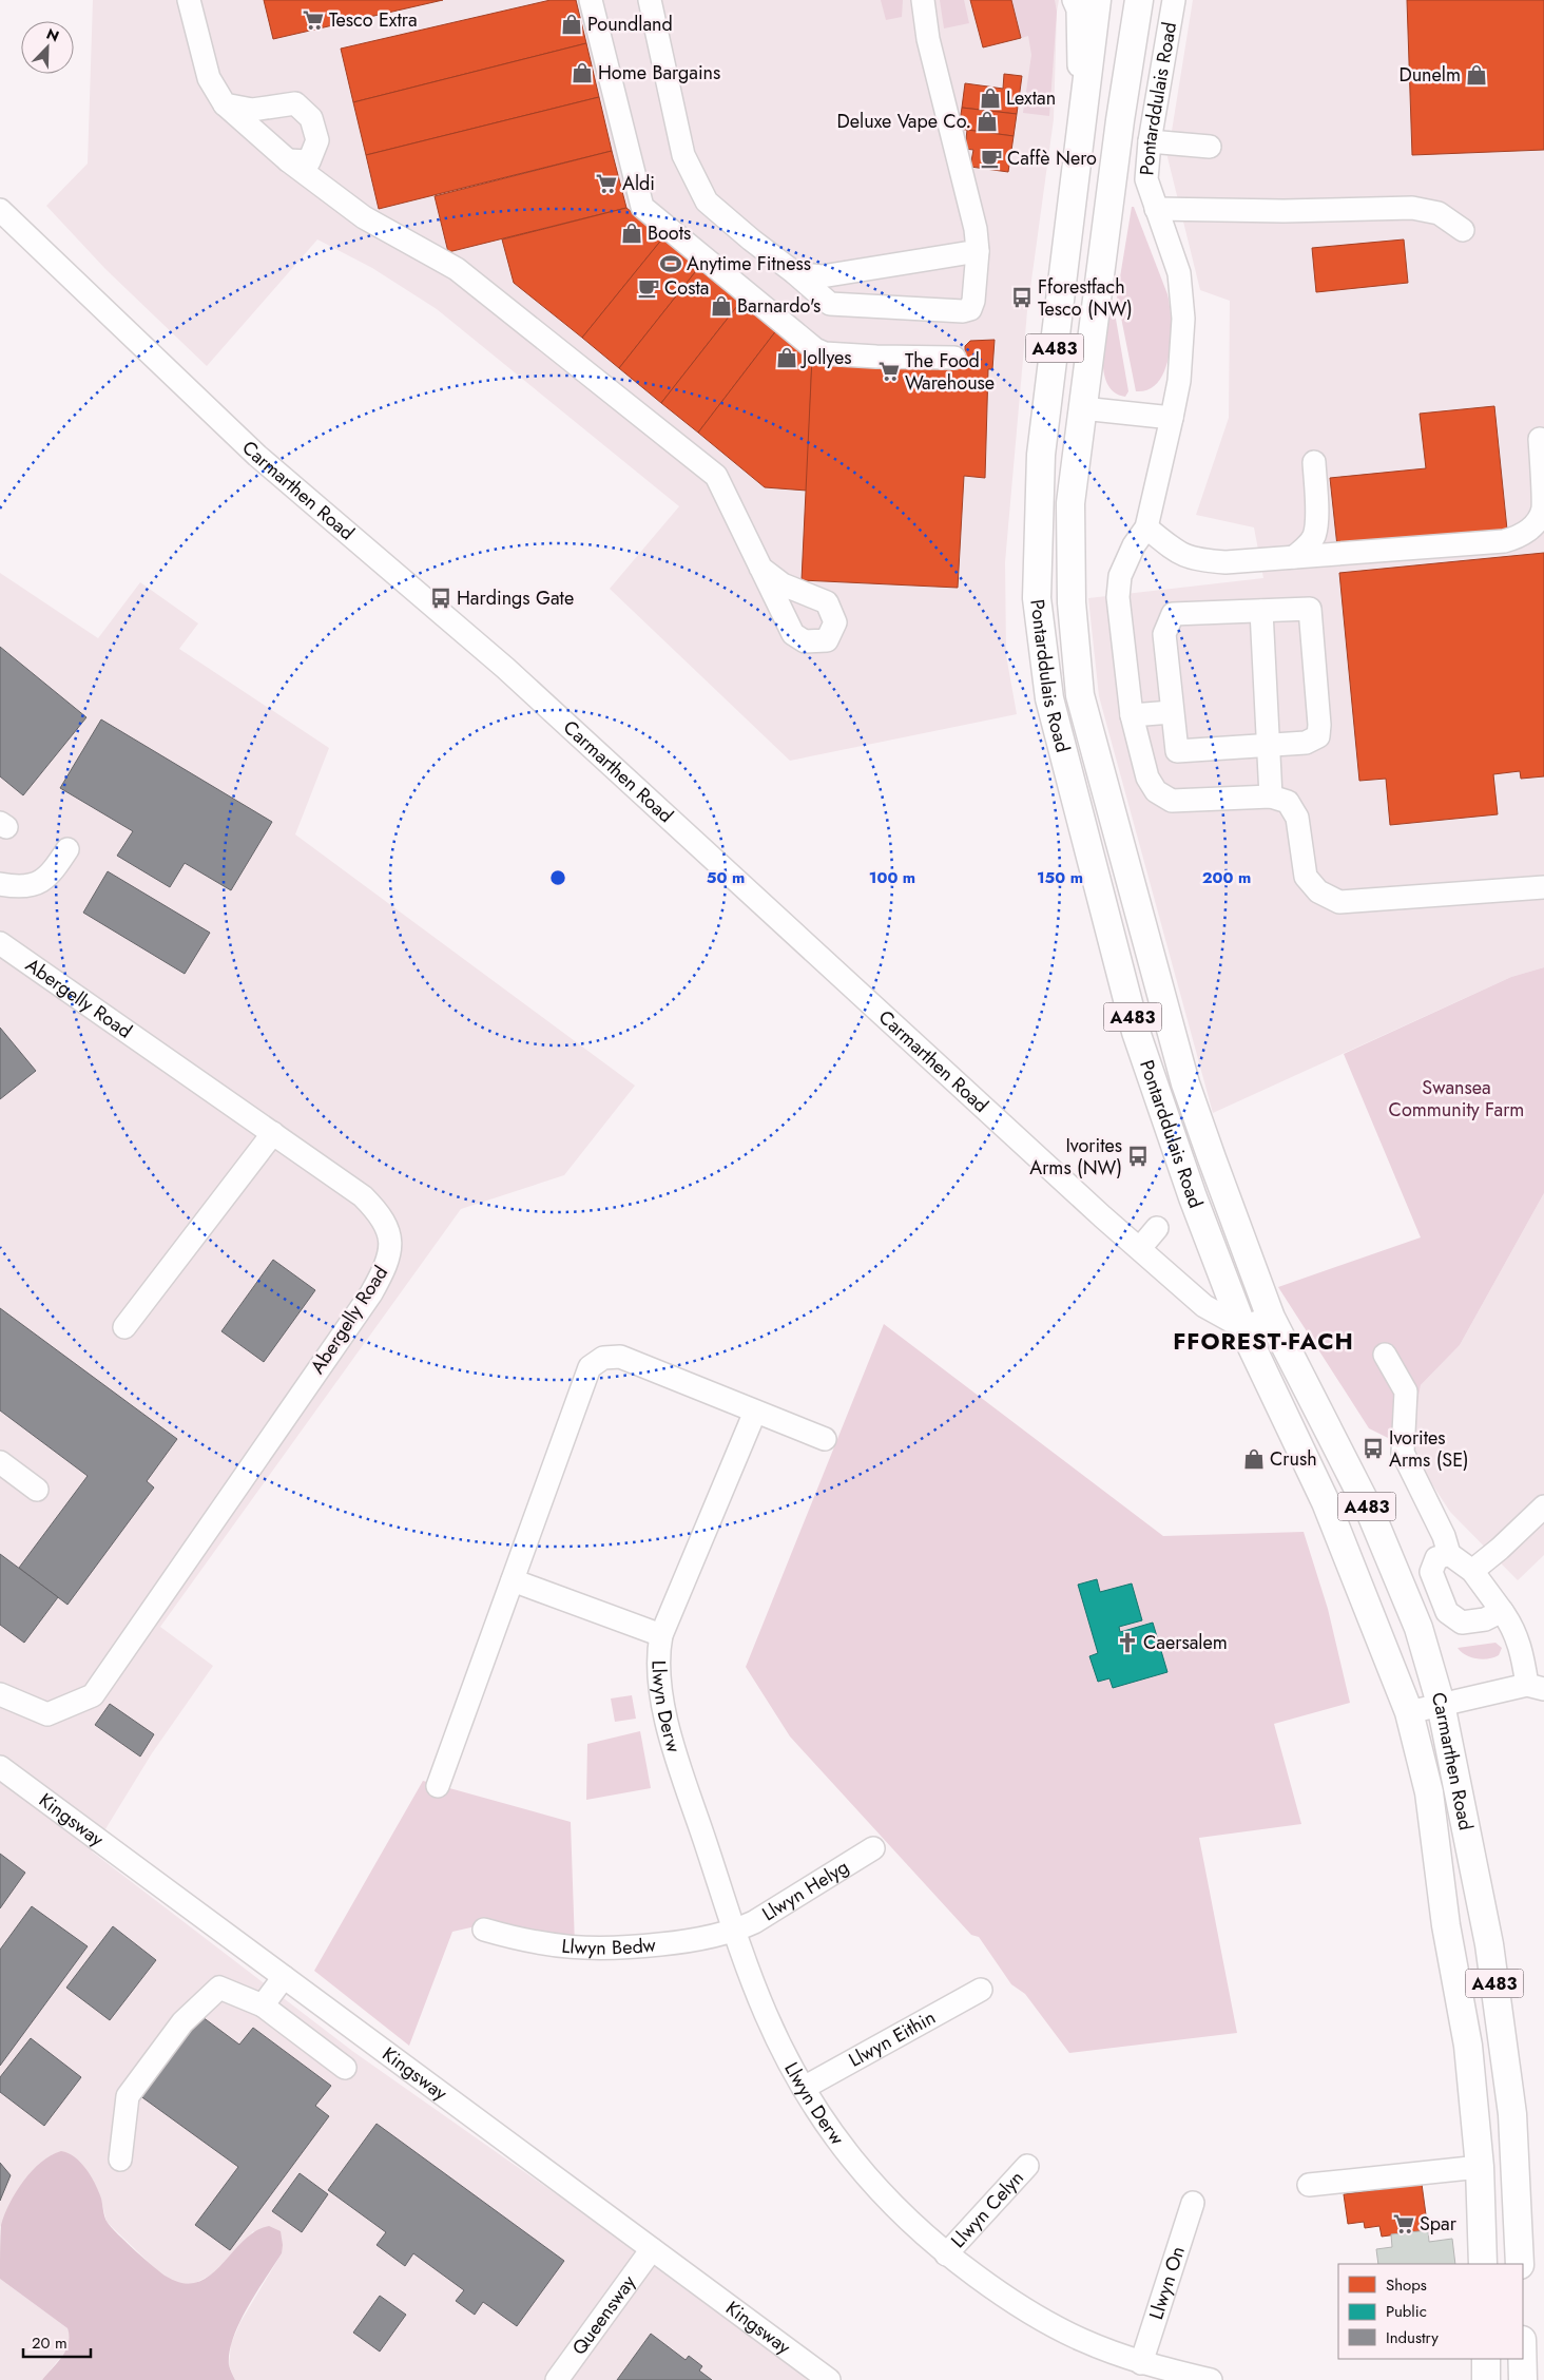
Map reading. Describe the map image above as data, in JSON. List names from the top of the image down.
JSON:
{
  "streets": {
    "main road": ["Pontarddulais Road", "A483", "Carmarthen Road"],
    "street": [
      "Abergelly Road",
      "Llwyn Derw",
      "Kingsway",
      "Llwyn Helyg",
      "Llwyn Bedw",
      "Llwyn Eithin",
      "Llwyn Celyn",
      "Llwyn On",
      "Queensway"
    ]
  },
  "crossings": [
    ["Pontarddulais Road", "Carmarthen Road"],
    ["Llwyn Derw", "Llwyn Helyg"],
    ["Llwyn Derw", "Llwyn Bedw"],
    ["Llwyn Derw", "Llwyn Eithin"],
    ["Llwyn Derw", "Llwyn Celyn"],
    ["Llwyn Derw", "Llwyn On"],
    ["Kingsway", "Queensway"],
    ["Llwyn Helyg", "Llwyn Bedw"]
  ],
  "districts": ["FFOREST-FACH"],
  "parks": ["Swansea Community Farm"],
  "places": {
    "supermarket": [
      "Tesco Extra",
      "Aldi",
      "The Food Warehouse",
      "Spar"
    ],
    "shop": [
      "Poundland",
      "Home Bargains",
      "Dunelm",
      "Lextan",
      "Deluxe Vape Co.",
      "Boots",
      "Barnardo's",
      "Jollyes",
      "Crush"
    ],
    "cafe": ["Caffè Nero", "Costa"],
    "sports": ["Anytime Fitness"],
    "bus stop": [
      "Fforestfach Tesco (NW)",
      "Hardings Gate",
      "Ivorites Arms (NW)",
      "Ivorites Arms (SE)"
    ],
    "church": ["Caersalem"]
  },
  "legend": ["Shops", "Public", "Industry"],
  "scale_bar": "20 m",
  "north": "top right",
  "rings": [
    "50 m",
    "100 m",
    "150 m",
    "200 m"
  ]
}
